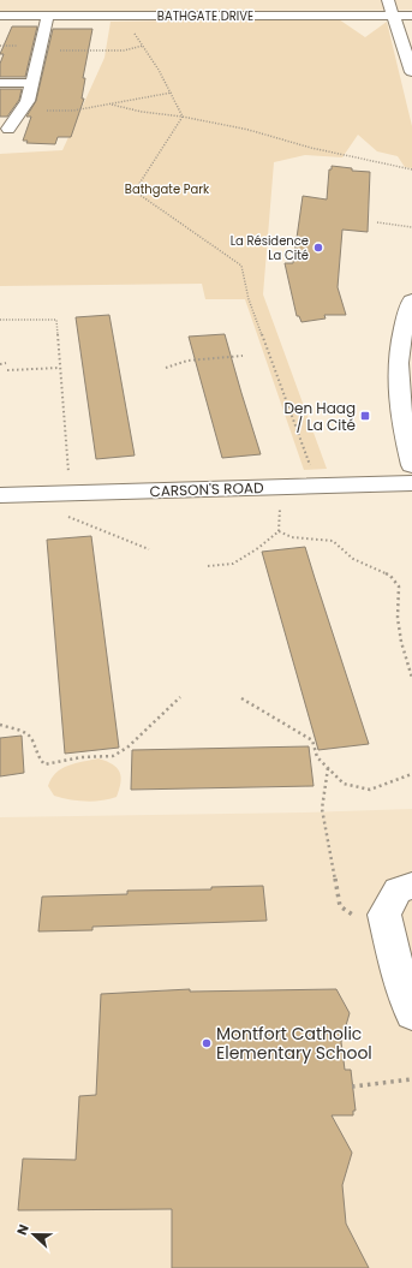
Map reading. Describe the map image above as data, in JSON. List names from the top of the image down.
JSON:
{
  "streets": {
    "street": ["BATHGATE DRIVE", "CARSON'S ROAD"]
  },
  "parks": ["Bathgate Park"],
  "places": {
    "other": ["La Résidence La Cité", "Montfort Catholic Elementary School"],
    "transit": ["Den Haag / La Cité"]
  },
  "north": "left"
}
